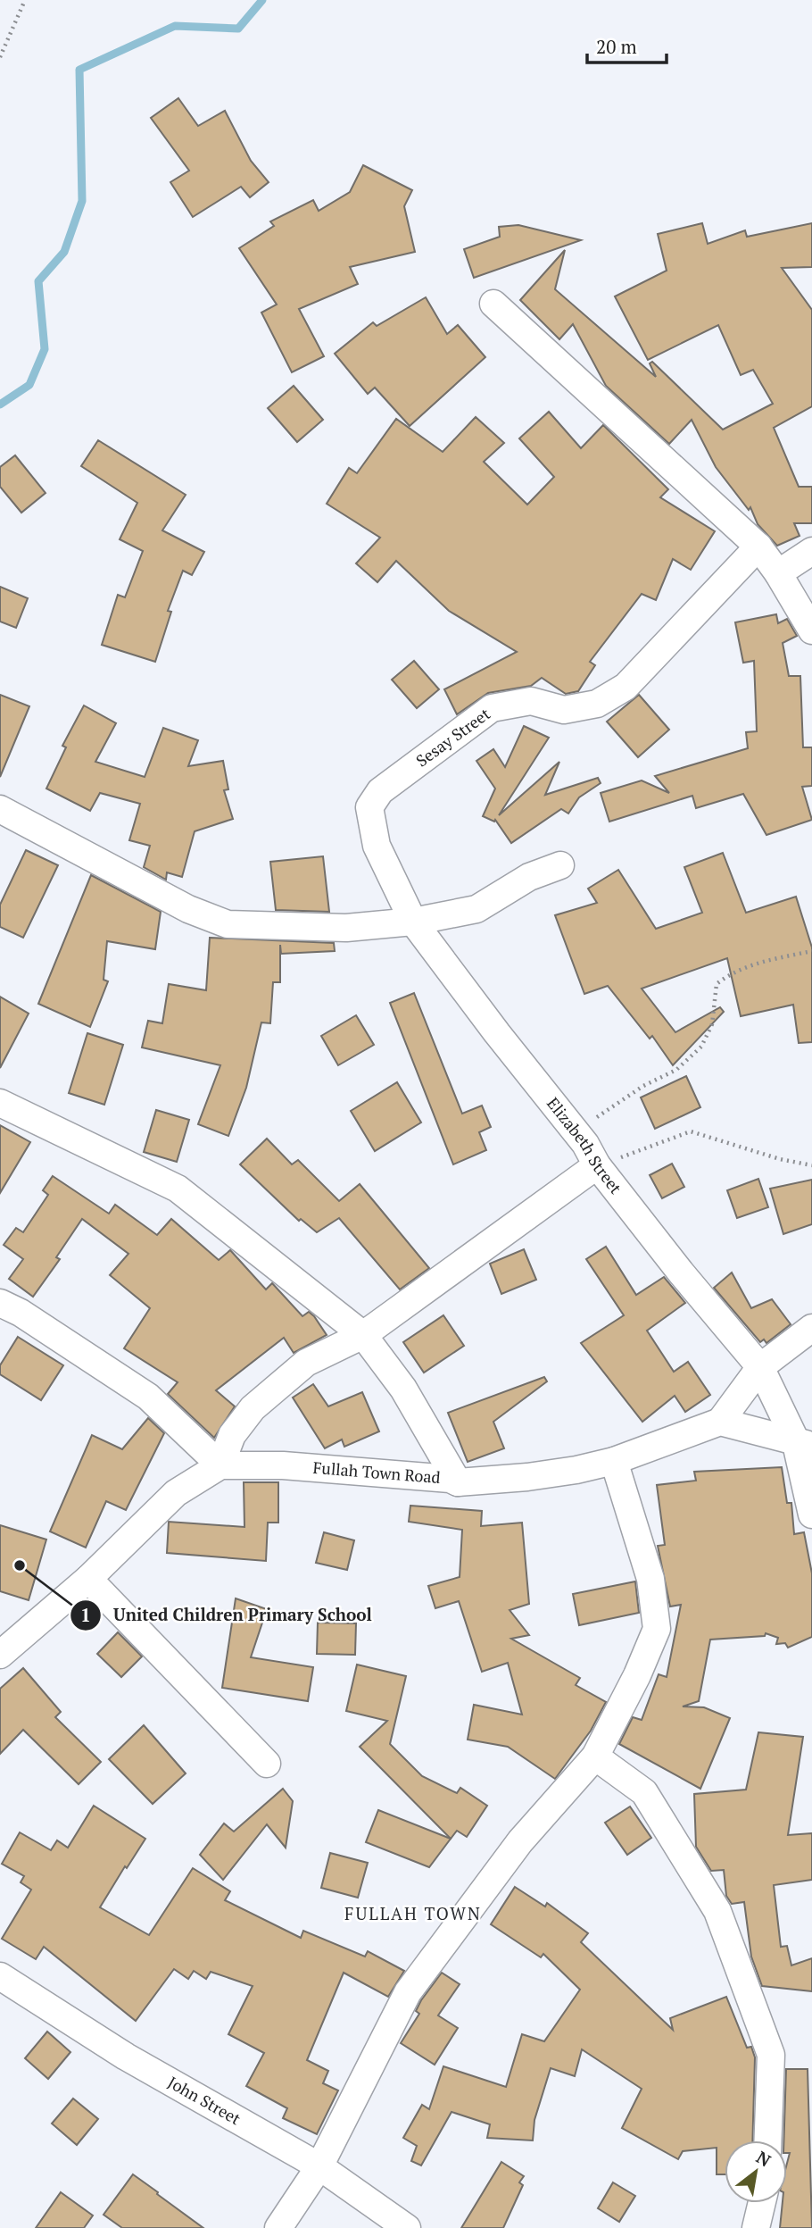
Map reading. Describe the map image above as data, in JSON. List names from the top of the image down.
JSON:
{
  "streets": {
    "street": [
      "Sesay Street",
      "Elizabeth Street",
      "Fullah Town Road",
      "John Street"
    ]
  },
  "crossings": [
    ["Sesay Street", "Elizabeth Street"]
  ],
  "districts": ["FULLAH TOWN"],
  "places": ["United Children Primary School"],
  "scale_bar": "20 m",
  "north": "top right"
}
